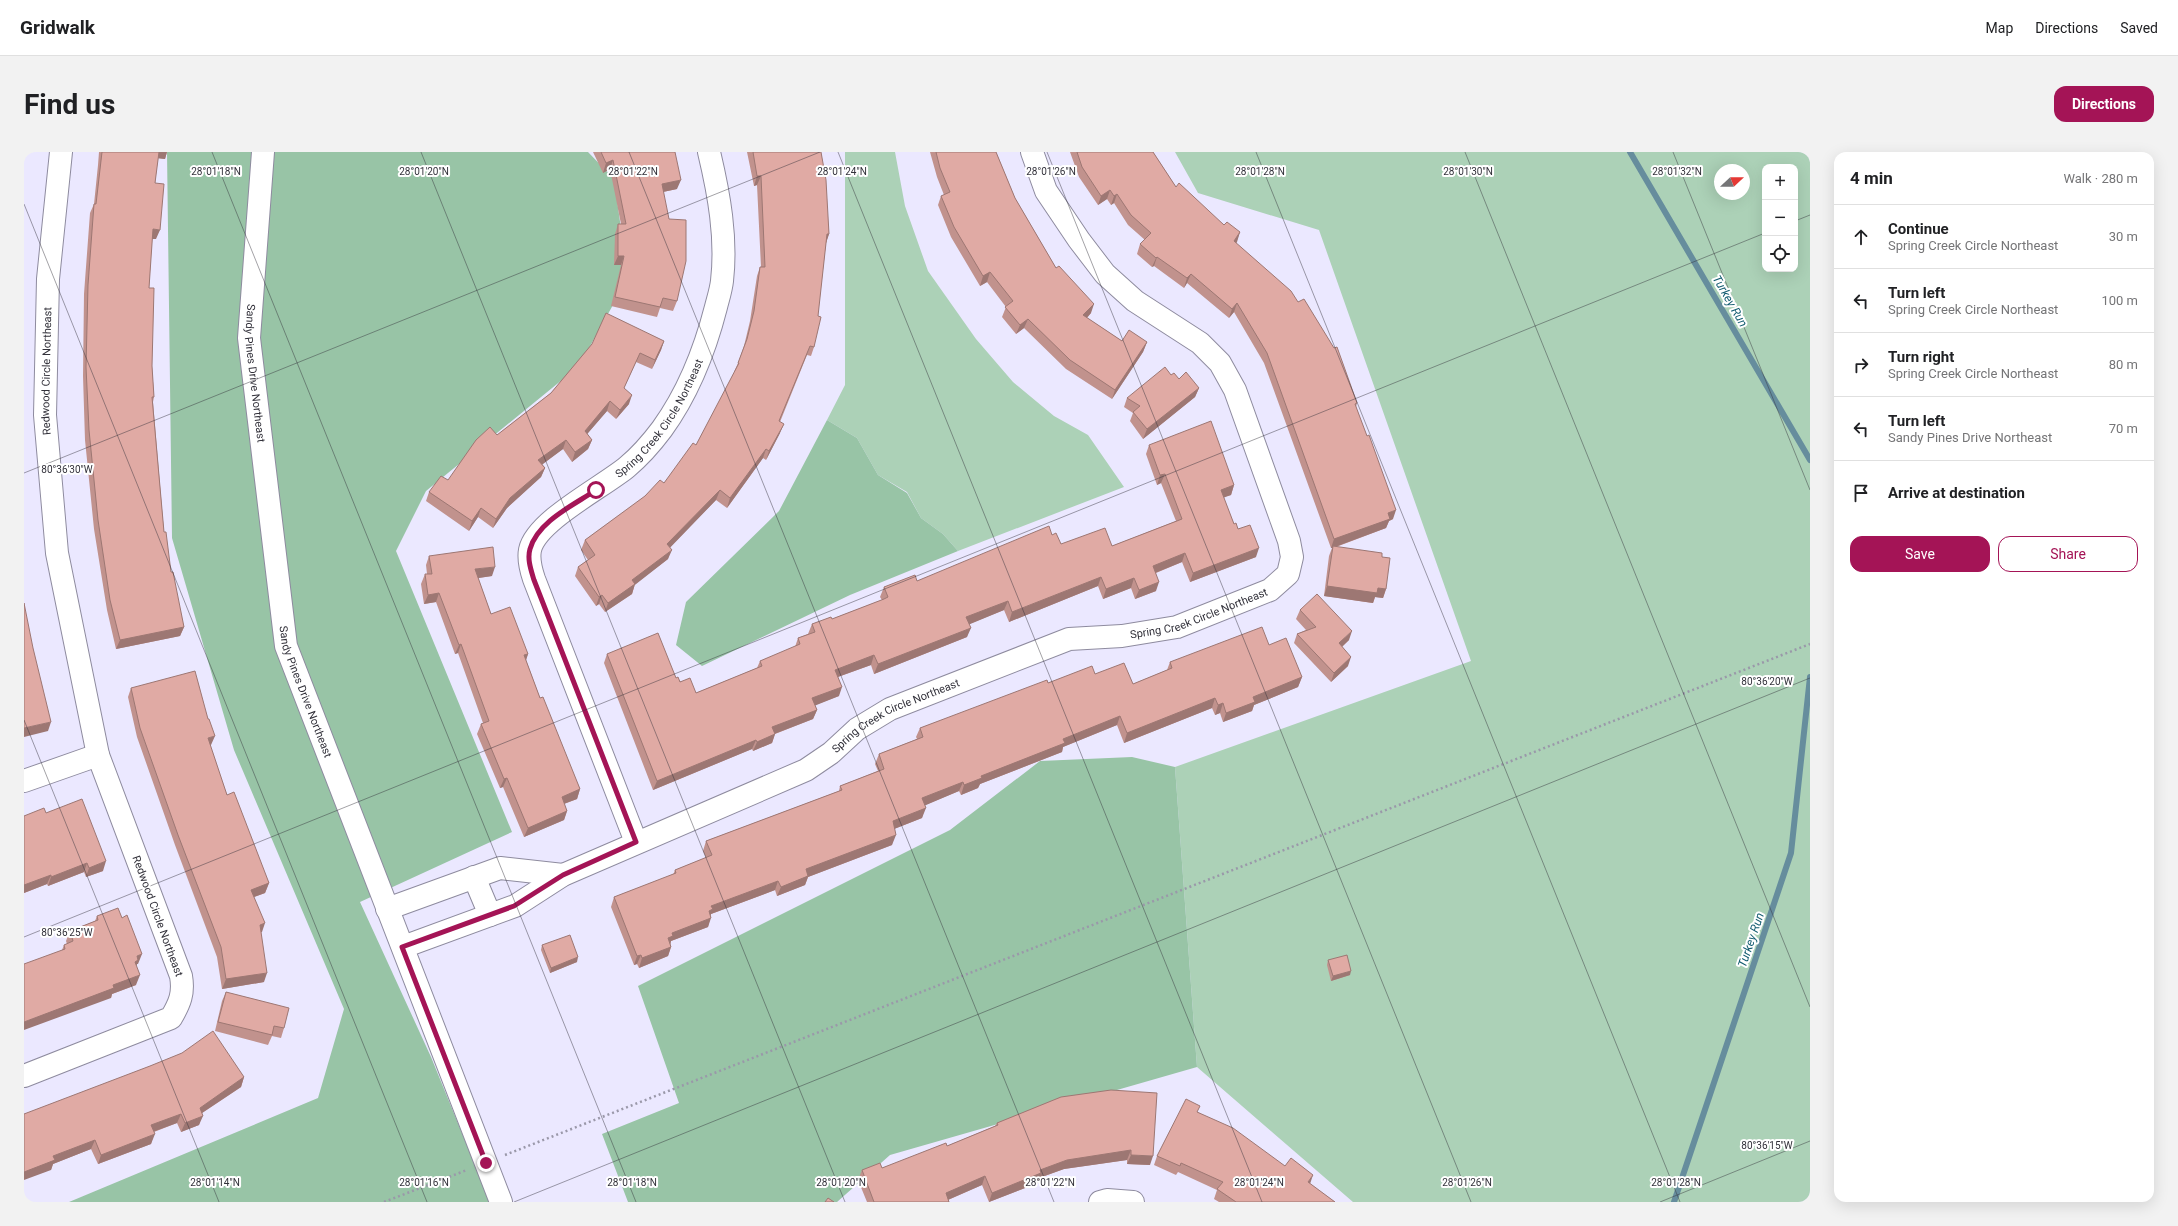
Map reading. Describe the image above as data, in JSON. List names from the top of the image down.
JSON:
{
  "streets": {
    "street": ["Redwood Circle Northeast", "Sandy Pines Drive Northeast", "Spring Creek Circle Northeast"]
  },
  "crossings": [
    ["Sandy Pines Drive Northeast", "Spring Creek Circle Northeast"]
  ],
  "water": ["Turkey Run"],
  "north": "right",
  "page": {
    "header": "Gridwalk",
    "nav": ["Map", "Directions", "Saved"],
    "buttons": [
      "Directions",
      ["Save", "Share"]
    ],
    "title": "Find us",
    "heading": ["4 min", "Walk · 280 m"],
    "map_buttons": ["+", "−"],
    "list": [
      ["Continue", "Spring Creek Circle Northeast", "30 m"],
      ["Turn left", "Spring Creek Circle Northeast", "100 m"],
      ["Turn right", "Spring Creek Circle Northeast", "80 m"],
      ["Turn left", "Sandy Pines Drive Northeast", "70 m"],
      "Arrive at destination"
    ]
  },
  "coordinates": [
    "28°01'18\"N",
    "28°01'20\"N",
    "28°01'22\"N",
    "28°01'24\"N",
    "28°01'26\"N",
    "28°01'28\"N",
    "28°01'30\"N",
    "28°01'32\"N",
    "80°36'30\"W",
    "80°36'20\"W",
    "80°36'25\"W",
    "80°36'15\"W",
    "28°01'14\"N",
    "28°01'16\"N"
  ]
}
